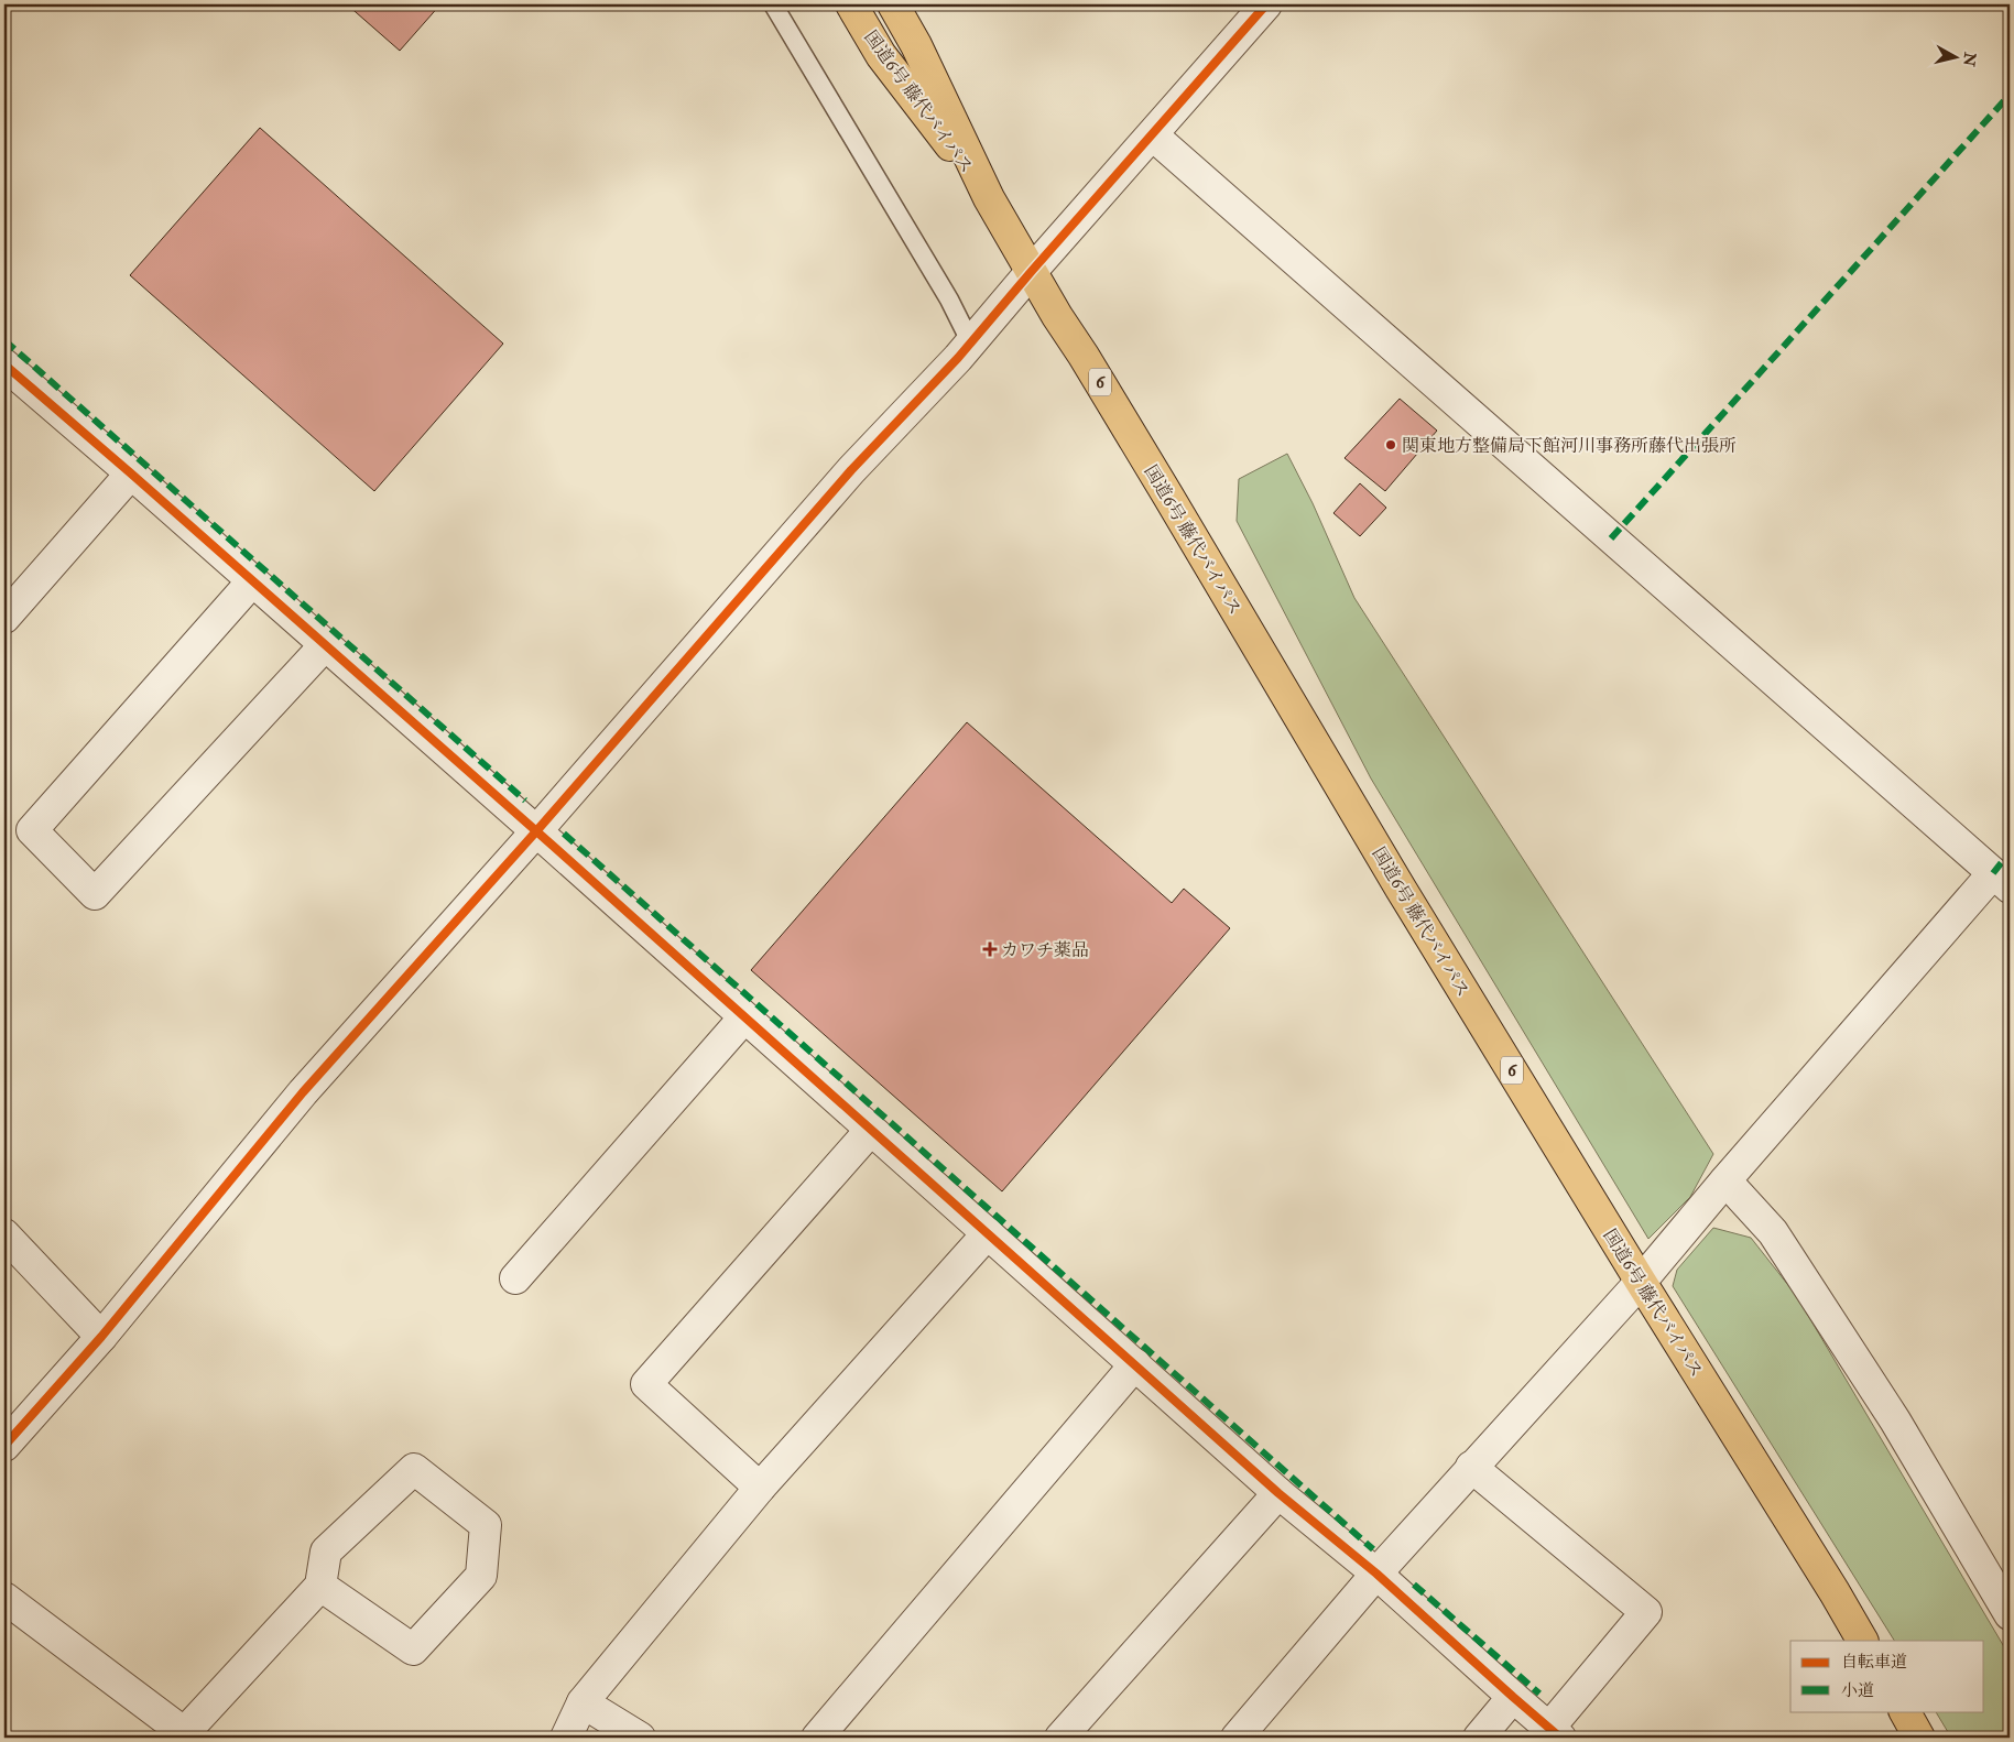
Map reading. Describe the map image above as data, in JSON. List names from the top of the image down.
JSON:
{
  "streets": {
    "highway": ["国道6号 藤代バイパス", "6"]
  },
  "places": {
    "other": ["関東地方整備局下館河川事務所藤代出張所"],
    "health": ["カワチ薬品"]
  },
  "legend": ["自転車道", "小道"],
  "north": "right"
}
